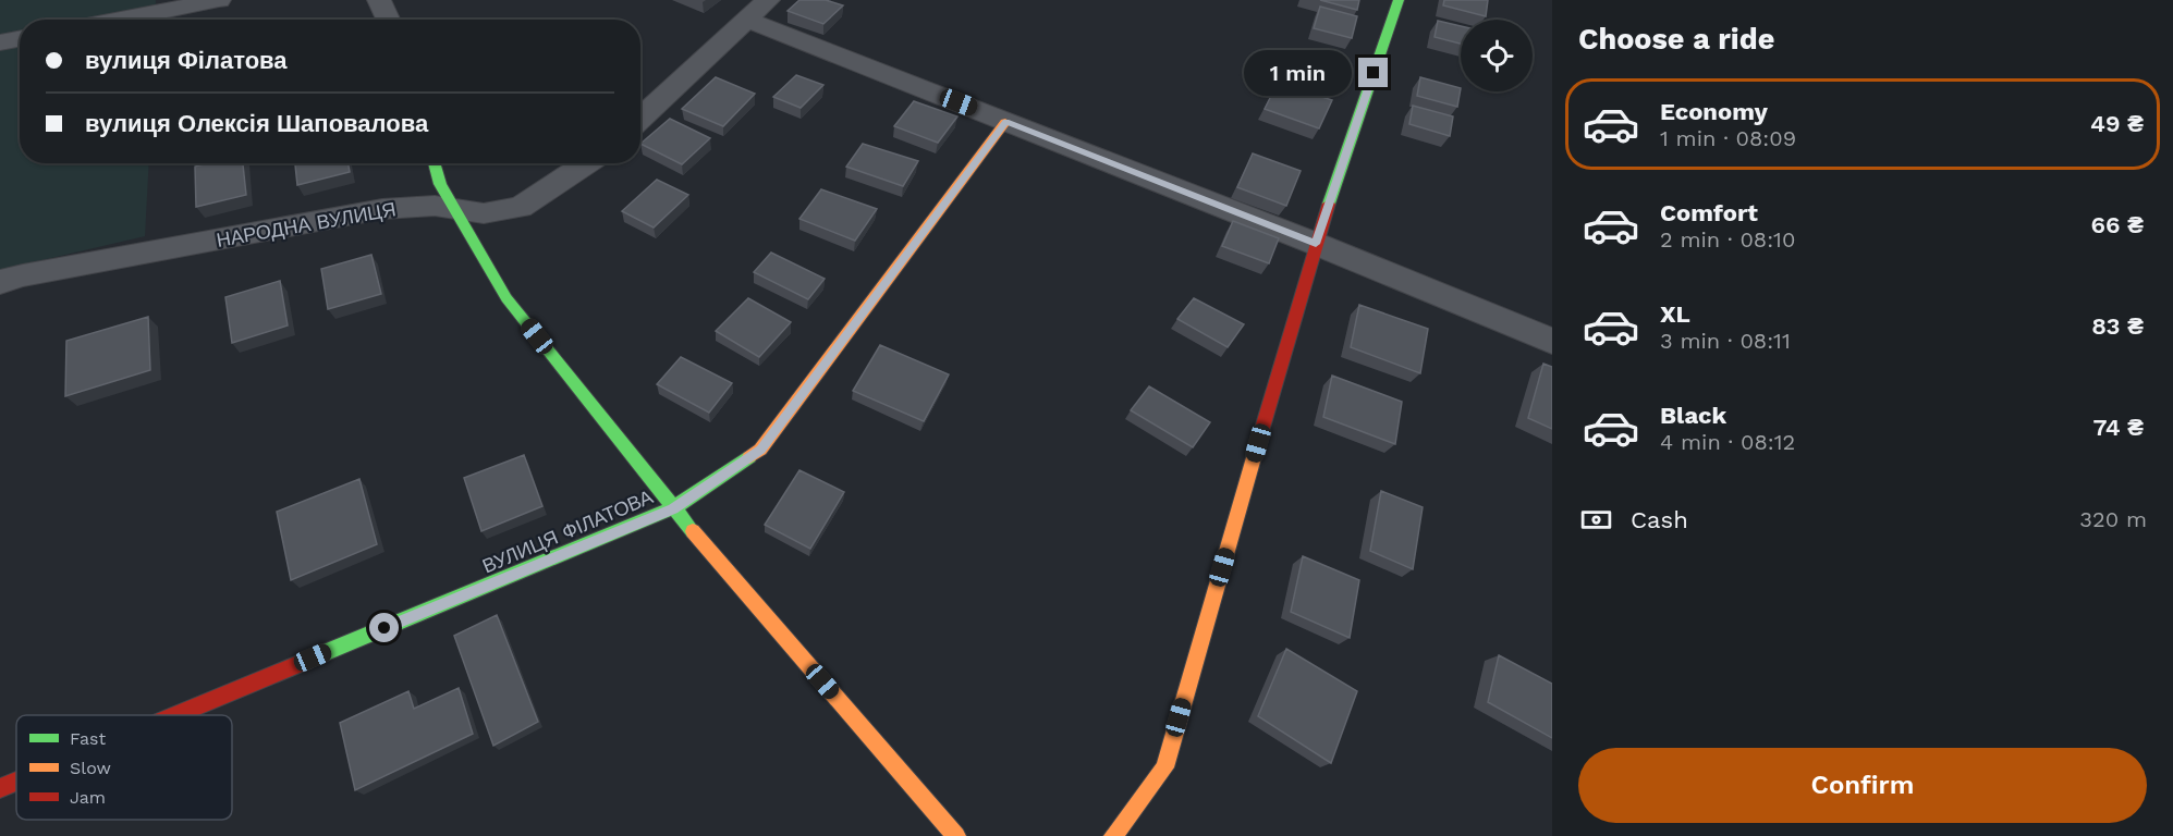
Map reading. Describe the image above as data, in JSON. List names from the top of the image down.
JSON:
{
  "streets": {
    "street": ["НАРОДНА ВУЛИЦЯ", "ВУЛИЦЯ ФІЛАТОВА"]
  },
  "legend": ["Fast", "Slow", "Jam"],
  "page": {
    "heading": "Choose a ride",
    "banner": ["вулиця Філатова", "вулиця Олексія Шаповалова"],
    "bubble": "1 min",
    "list": [
      {
        "name": "Economy",
        "note": "1 min · 08:09",
        "value": "49 ₴"
      },
      {
        "name": "Comfort",
        "note": "2 min · 08:10",
        "value": "66 ₴"
      },
      {
        "name": "XL",
        "note": "3 min · 08:11",
        "value": "83 ₴"
      },
      {
        "name": "Black",
        "note": "4 min · 08:12",
        "value": "74 ₴"
      }
    ],
    "pay": ["Cash", "320 m"],
    "buttons": "Confirm"
  }
}
